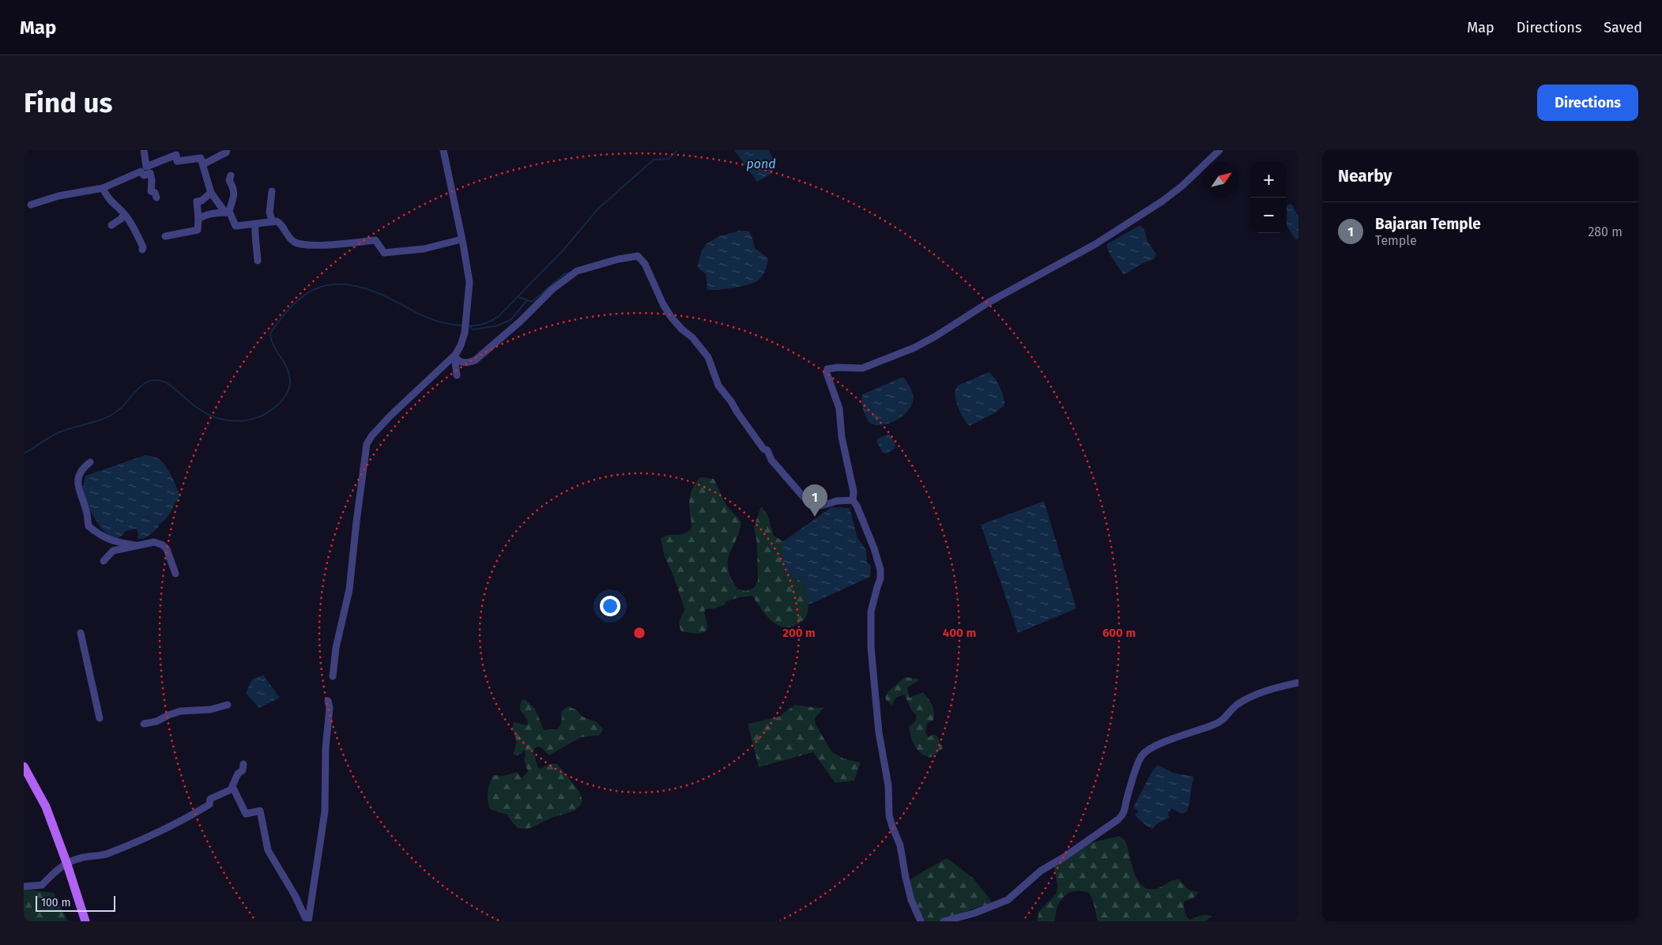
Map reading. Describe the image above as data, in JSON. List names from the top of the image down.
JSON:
{
  "water": ["pond"],
  "scale_bar": "100 m",
  "north": "top right",
  "page": {
    "header": "Map",
    "nav": ["Map", "Directions", "Saved"],
    "buttons": "Directions",
    "title": "Find us",
    "heading": "Nearby",
    "map_buttons": ["+", "−"],
    "list": [
      {
        "mark": "1",
        "name": "Bajaran Temple",
        "note": "Temple",
        "value": "280 m"
      }
    ],
    "pins": "1",
    "scale": "100 m"
  },
  "rings": ["200 m", "400 m", "600 m"]
}
